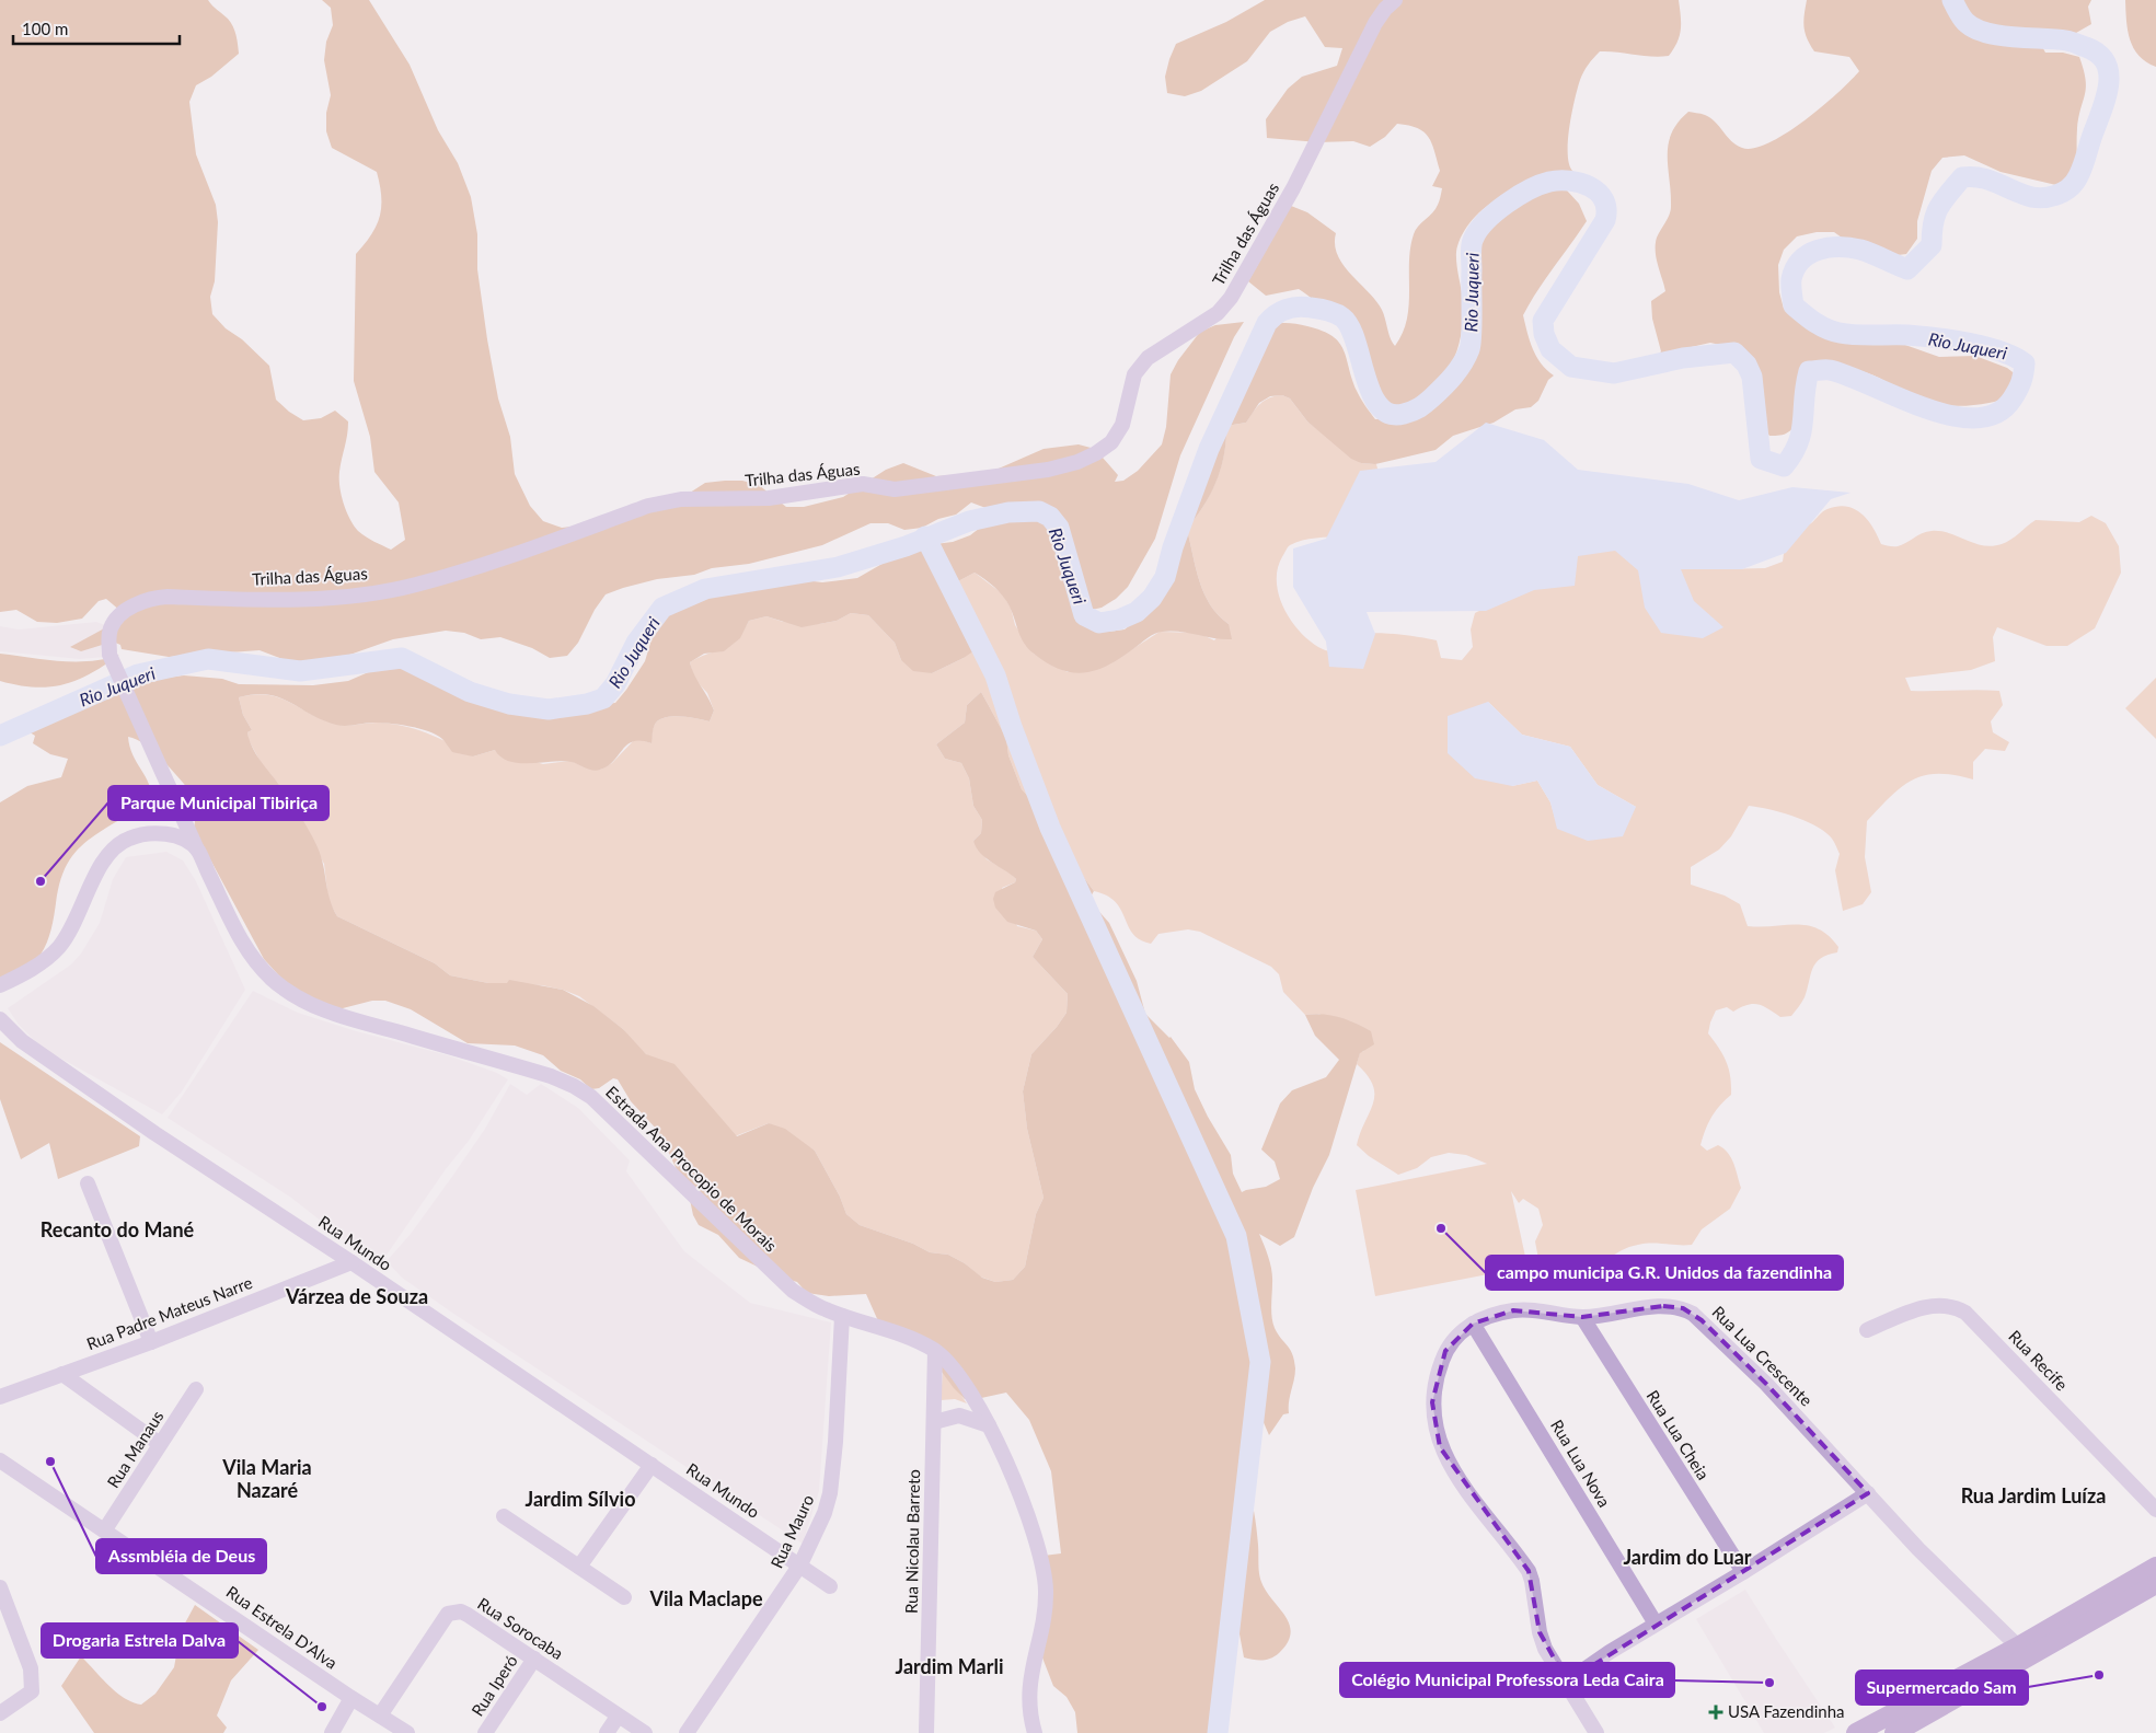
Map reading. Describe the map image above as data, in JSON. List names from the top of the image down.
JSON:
{
  "streets": {
    "street": [
      "Trilha das Águas",
      "Estrada Ana Procopio de Morais",
      "Rua Mundo",
      "Rua Padre Mateus Narre",
      "Rua Lua Crescente",
      "Rua Recife",
      "Rua Lua Cheia",
      "Rua Manaus",
      "Rua Lua Nova",
      "Rua Mauro",
      "Rua Nicolau Barreto",
      "Rua Estrela D'Alva",
      "Rua Sorocaba",
      "Rua Iperó"
    ]
  },
  "crossings": [
    ["Trilha das Águas", "Estrada Ana Procopio de Morais"],
    ["Estrada Ana Procopio de Morais", "Rua Mauro"],
    ["Estrada Ana Procopio de Morais", "Rua Nicolau Barreto"],
    ["Rua Mundo", "Rua Padre Mateus Narre"],
    ["Rua Mundo", "Rua Mauro"],
    ["Rua Lua Crescente", "Rua Lua Cheia"],
    ["Rua Lua Crescente", "Rua Lua Nova"],
    ["Rua Manaus", "Rua Estrela D'Alva"],
    ["Rua Estrela D'Alva", "Rua Sorocaba"],
    ["Rua Sorocaba", "Rua Iperó"]
  ],
  "districts": [
    "Recanto do Mané",
    "Várzea de Souza",
    "Vila Maria Nazaré",
    "Rua Jardim Luíza",
    "Jardim Sílvio",
    "Jardim do Luar",
    "Vila Maclape",
    "Jardim Marli"
  ],
  "water": ["Rio Juqueri"],
  "places": {
    "other": [
      "Parque Municipal Tibiriça",
      "campo municipa G.R. Unidos da fazendinha",
      "Assmbléia de Deus",
      "Supermercado Sam",
      "Colégio Municipal Professora Leda Caira",
      "Drogaria Estrela Dalva"
    ],
    "health": ["USA Fazendinha"]
  },
  "scale_bar": "100 m"
}
